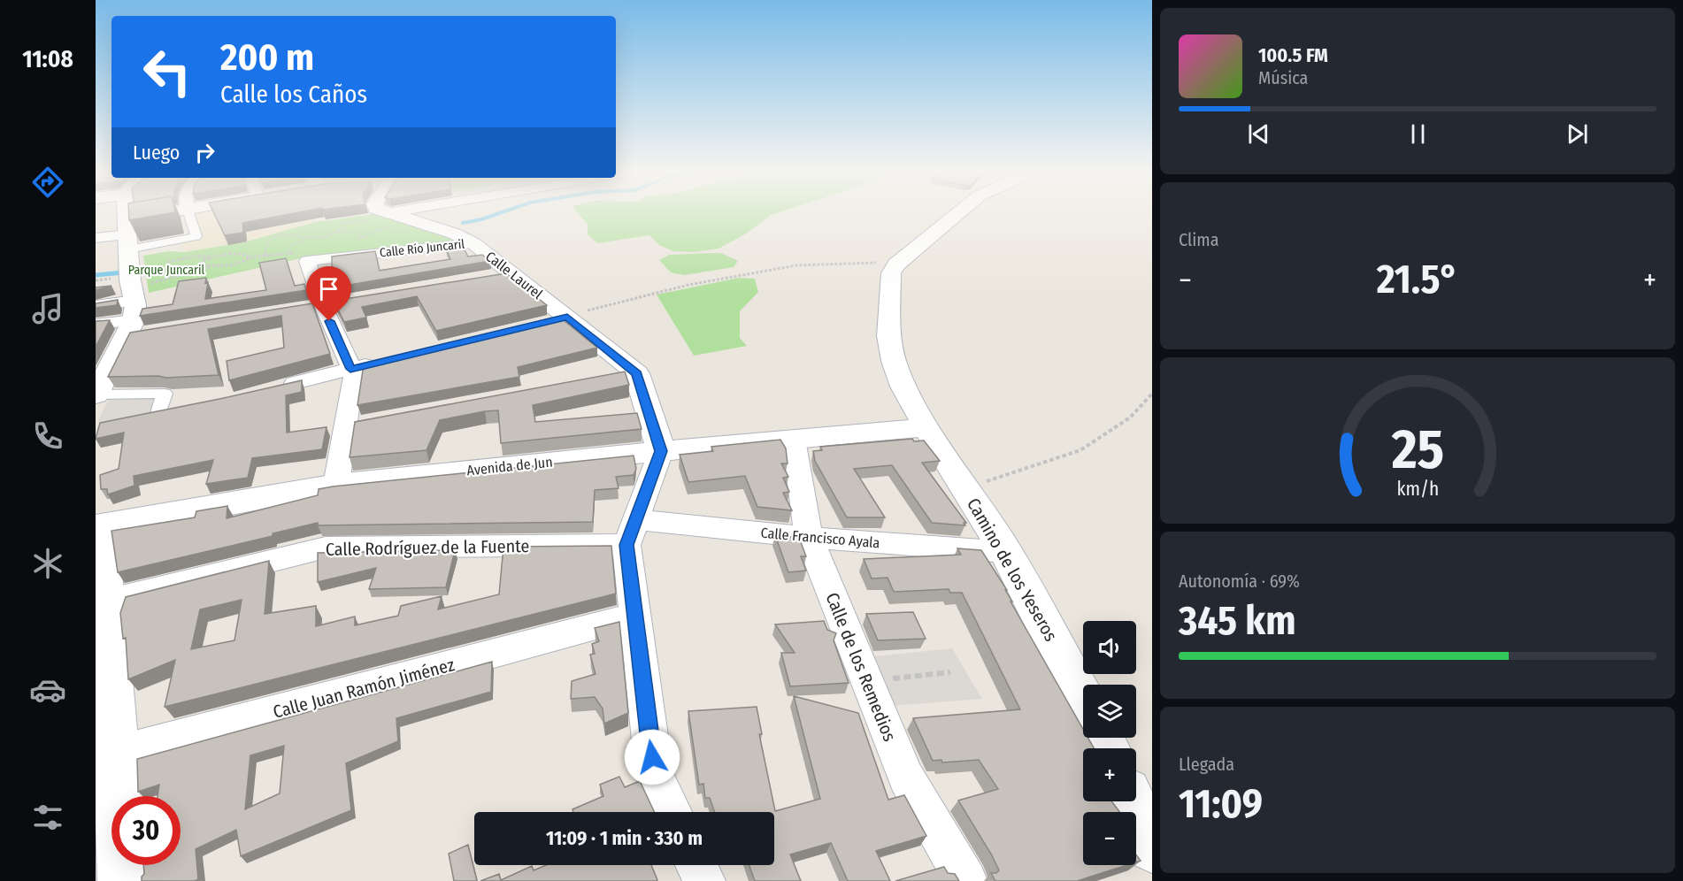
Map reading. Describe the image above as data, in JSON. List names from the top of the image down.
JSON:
{
  "streets": {
    "street": [
      "Calle Río Juncaril",
      "Calle Laurel",
      "Avenida de Jun",
      "Calle Francisco Ayala",
      "Calle Rodríguez de la Fuente",
      "Camino de los Yeseros",
      "Calle de los Remedios",
      "Calle Juan Ramón Jiménez"
    ]
  },
  "crossings": [
    ["Calle Río Juncaril", "Calle Laurel"],
    ["Avenida de Jun", "Camino de los Yeseros"],
    ["Avenida de Jun", "Calle de los Remedios"],
    ["Calle Francisco Ayala", "Calle Rodríguez de la Fuente"],
    ["Calle Francisco Ayala", "Camino de los Yeseros"],
    ["Calle Francisco Ayala", "Calle de los Remedios"]
  ],
  "parks": ["Parque Juncaril"],
  "page": {
    "tabs": "11:08",
    "turn": ["200 m", "Calle los Caños"],
    "song": ["100.5 FM", "Música"],
    "then": "Luego",
    "tile": [
      "Clima",
      ["Autonomía · 69%", "345 km"],
      ["Llegada", "11:09"]
    ],
    "heat": ["−", "21.5°", "+"],
    "map_buttons": ["+", "−"],
    "limit": "30",
    "trip": "11:09 · 1 min · 330 m",
    "gauge": ["25", "km/h"]
  }
}
